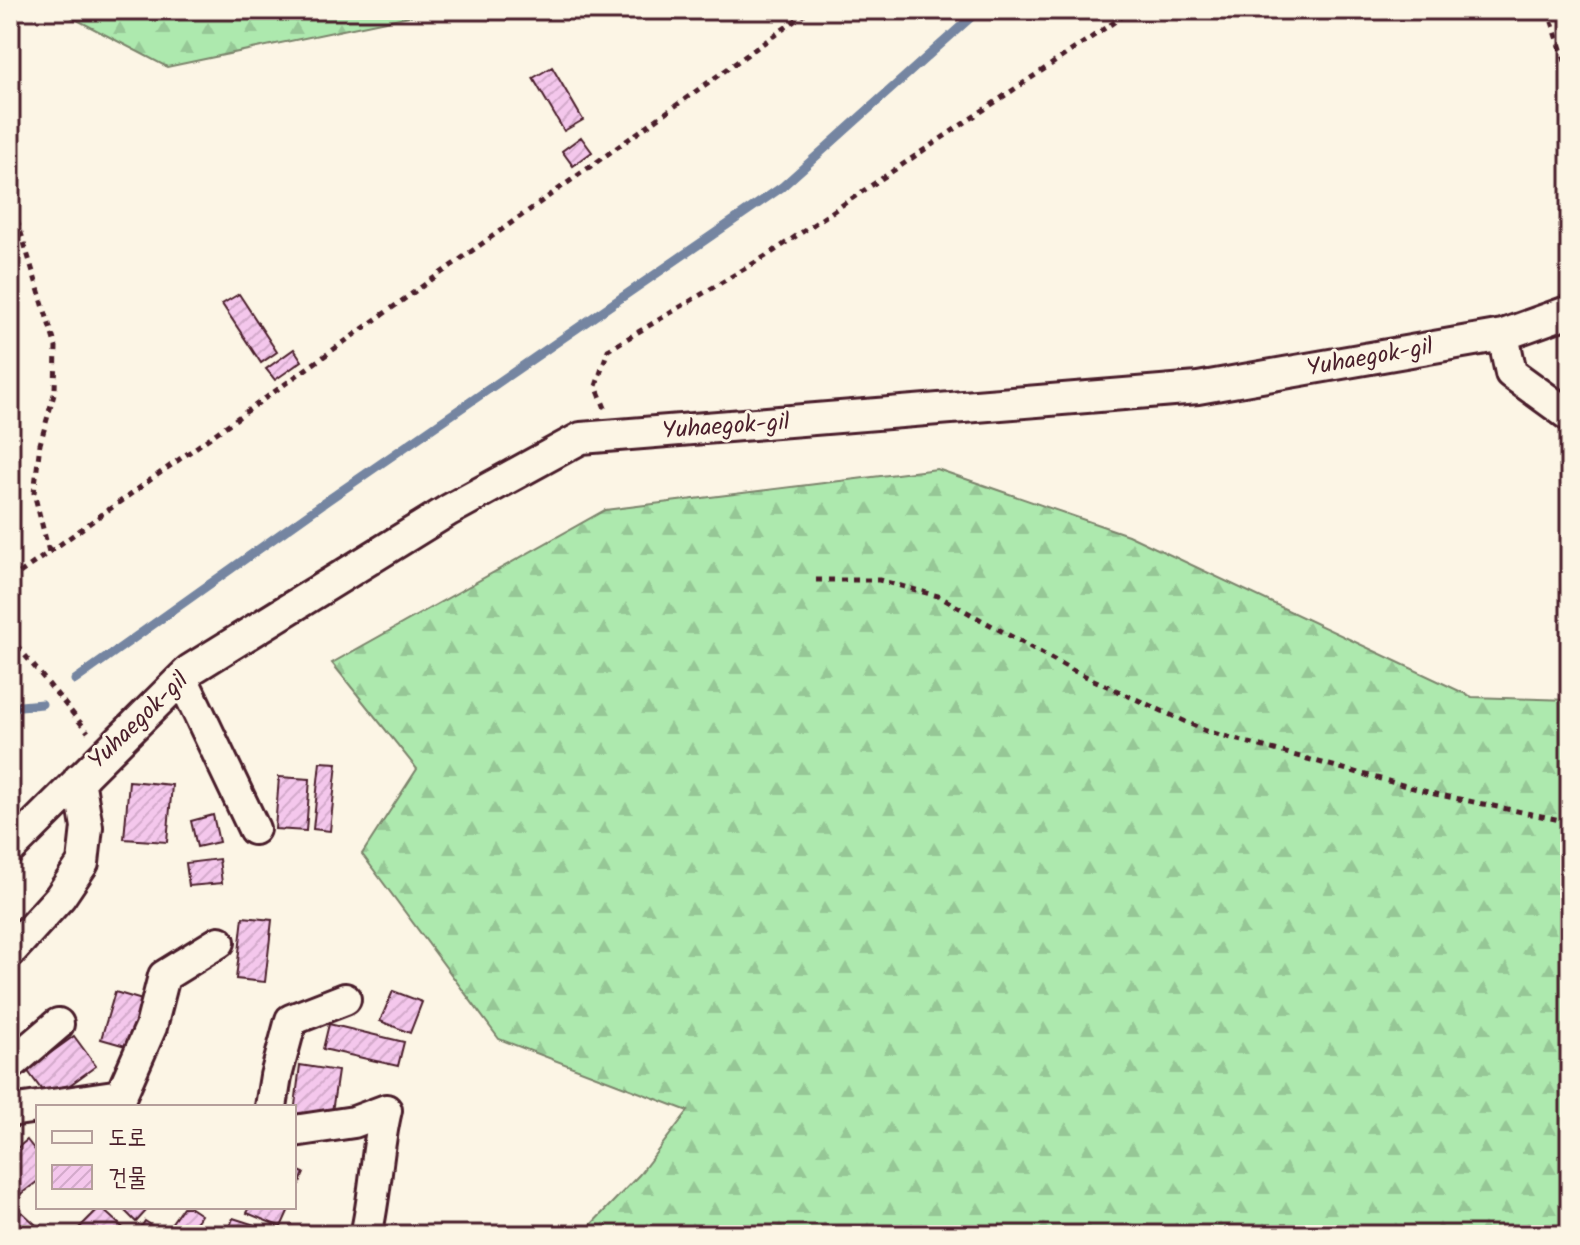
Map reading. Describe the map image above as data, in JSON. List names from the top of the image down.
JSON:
{
  "streets": {
    "street": ["Yuhaegok-gil"]
  },
  "legend": ["도로", "건물"]
}
